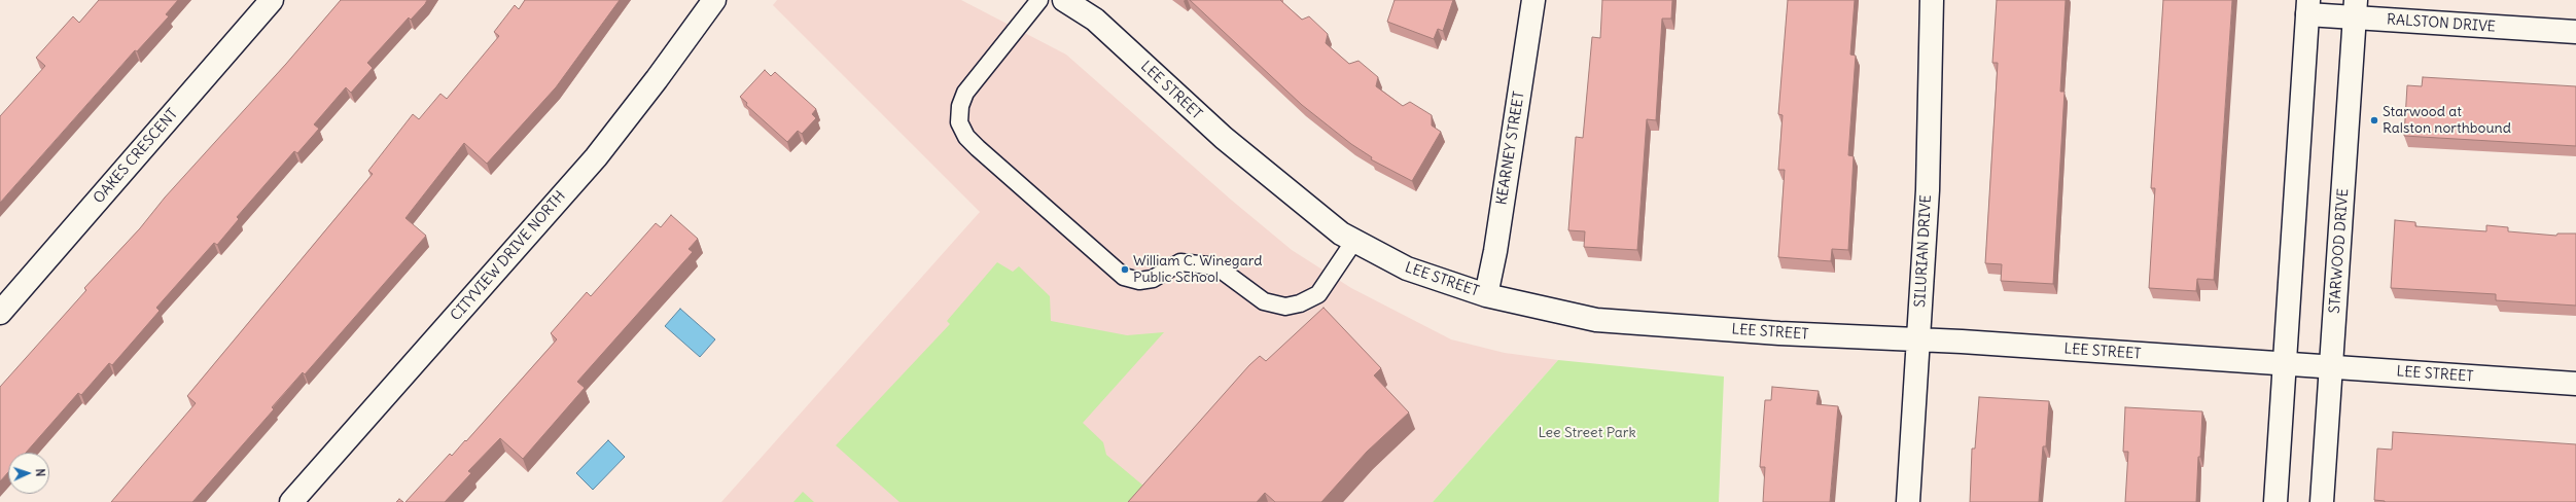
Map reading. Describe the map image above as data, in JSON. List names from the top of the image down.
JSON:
{
  "streets": {
    "street": [
      "RALSTON DRIVE",
      "LEE STREET",
      "KEARNEY STREET",
      "OAKES CRESCENT",
      "SILURIAN DRIVE",
      "STARWOOD DRIVE",
      "CITYVIEW DRIVE NORTH"
    ]
  },
  "crossings": [
    ["RALSTON DRIVE", "STARWOOD DRIVE"],
    ["LEE STREET", "KEARNEY STREET"],
    ["LEE STREET", "SILURIAN DRIVE"],
    ["LEE STREET", "STARWOOD DRIVE"]
  ],
  "parks": ["Lee Street Park"],
  "places": ["Starwood at Ralston northbound", "William C. Winegard Public School"],
  "north": "right"
}
